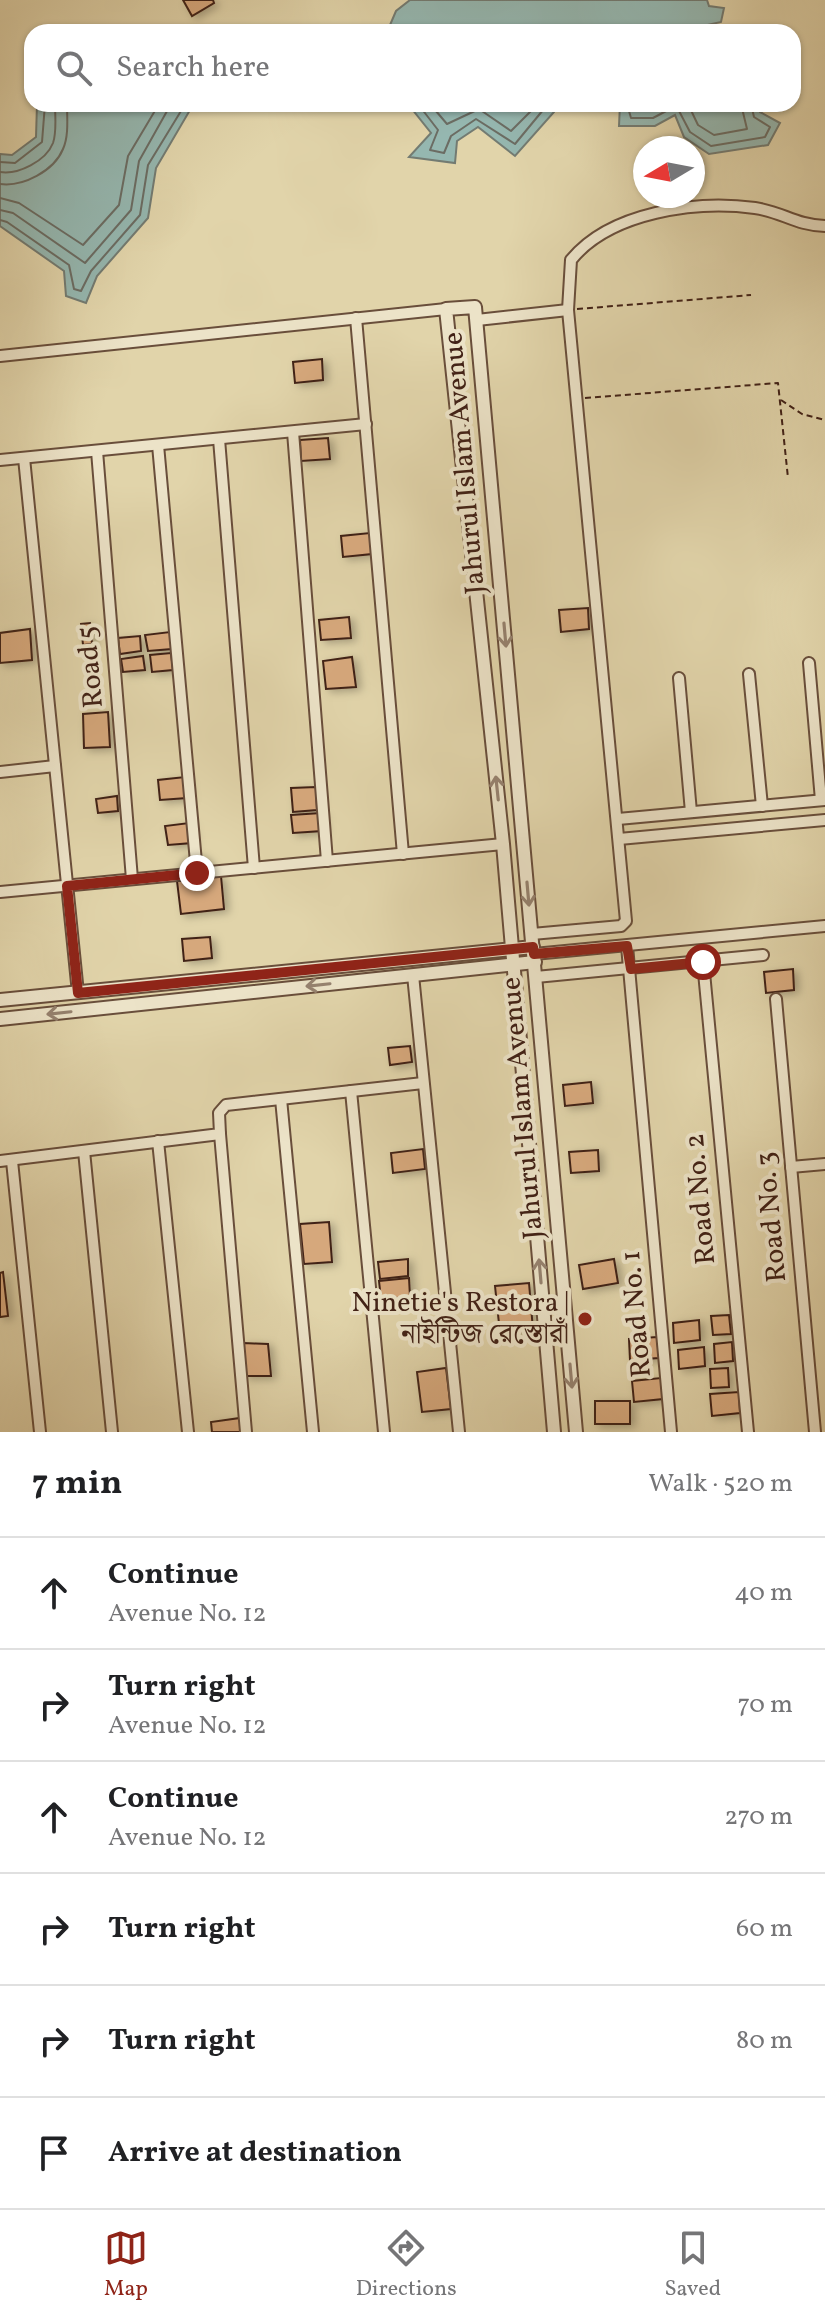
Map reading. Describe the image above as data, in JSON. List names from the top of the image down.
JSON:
{
  "streets": {
    "street": [
      "Jahurul Islam Avenue",
      "Road 5",
      "Road No. 2",
      "Road No. 3",
      "Road No. 1"
    ]
  },
  "places": ["Ninetie's Restora | নাইন্টিজ রেস্তোরাঁ"],
  "north": "left",
  "page": {
    "search": "Search here",
    "heading": ["7 min", "Walk · 520 m"],
    "list": [
      ["Continue", "Avenue No. 12", "40 m"],
      ["Turn right", "Avenue No. 12", "70 m"],
      ["Continue", "Avenue No. 12", "270 m"],
      ["Turn right", "60 m"],
      ["Turn right", "80 m"],
      "Arrive at destination"
    ],
    "nav": ["Map", "Directions", "Saved"]
  }
}
